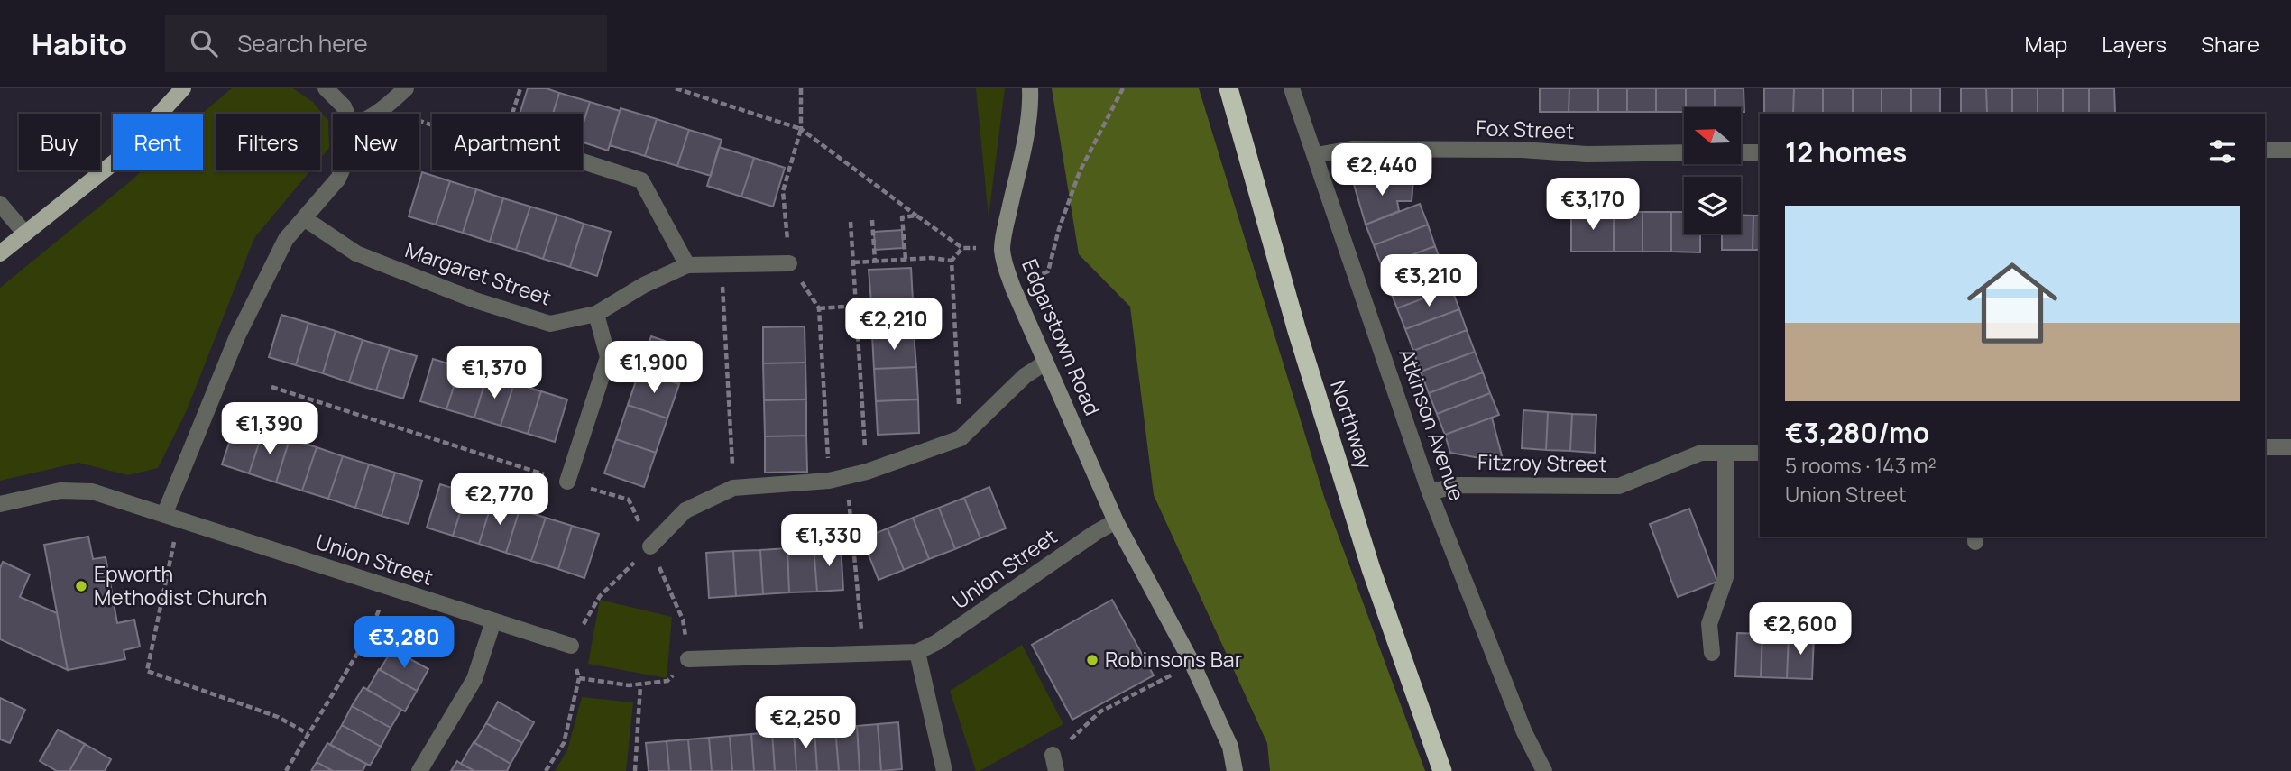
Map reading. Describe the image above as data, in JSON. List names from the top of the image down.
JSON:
{
  "streets": {
    "highway": ["Northway"],
    "main road": ["Edgarstown Road"],
    "street": [
      "Fox Street",
      "Margaret Street",
      "Atkinson Avenue",
      "Fitzroy Street",
      "Union Street"
    ]
  },
  "crossings": [
    ["Fox Street", "Atkinson Avenue"],
    ["Edgarstown Road", "Union Street"],
    ["Atkinson Avenue", "Fitzroy Street"]
  ],
  "places": ["Epworth Methodist Church", "Robinsons Bar"],
  "north": "left",
  "page": {
    "header": "Habito",
    "search": "Search here",
    "nav": ["Map", "Layers", "Share"],
    "chip": [
      "Buy",
      "Rent",
      "Filters",
      "New",
      "Apartment"
    ],
    "heading": "12 homes",
    "price": [
      "€2,440",
      "€3,170",
      "€3,210",
      "€2,210",
      "€1,900",
      "€1,370",
      "€1,390",
      "€2,770",
      "€1,330",
      "€2,600",
      "€3,280",
      "€2,250"
    ],
    "list": [
      {
        "name": "€3,280/mo",
        "note": "5 rooms · 143 m² · Union Street"
      }
    ]
  }
}
